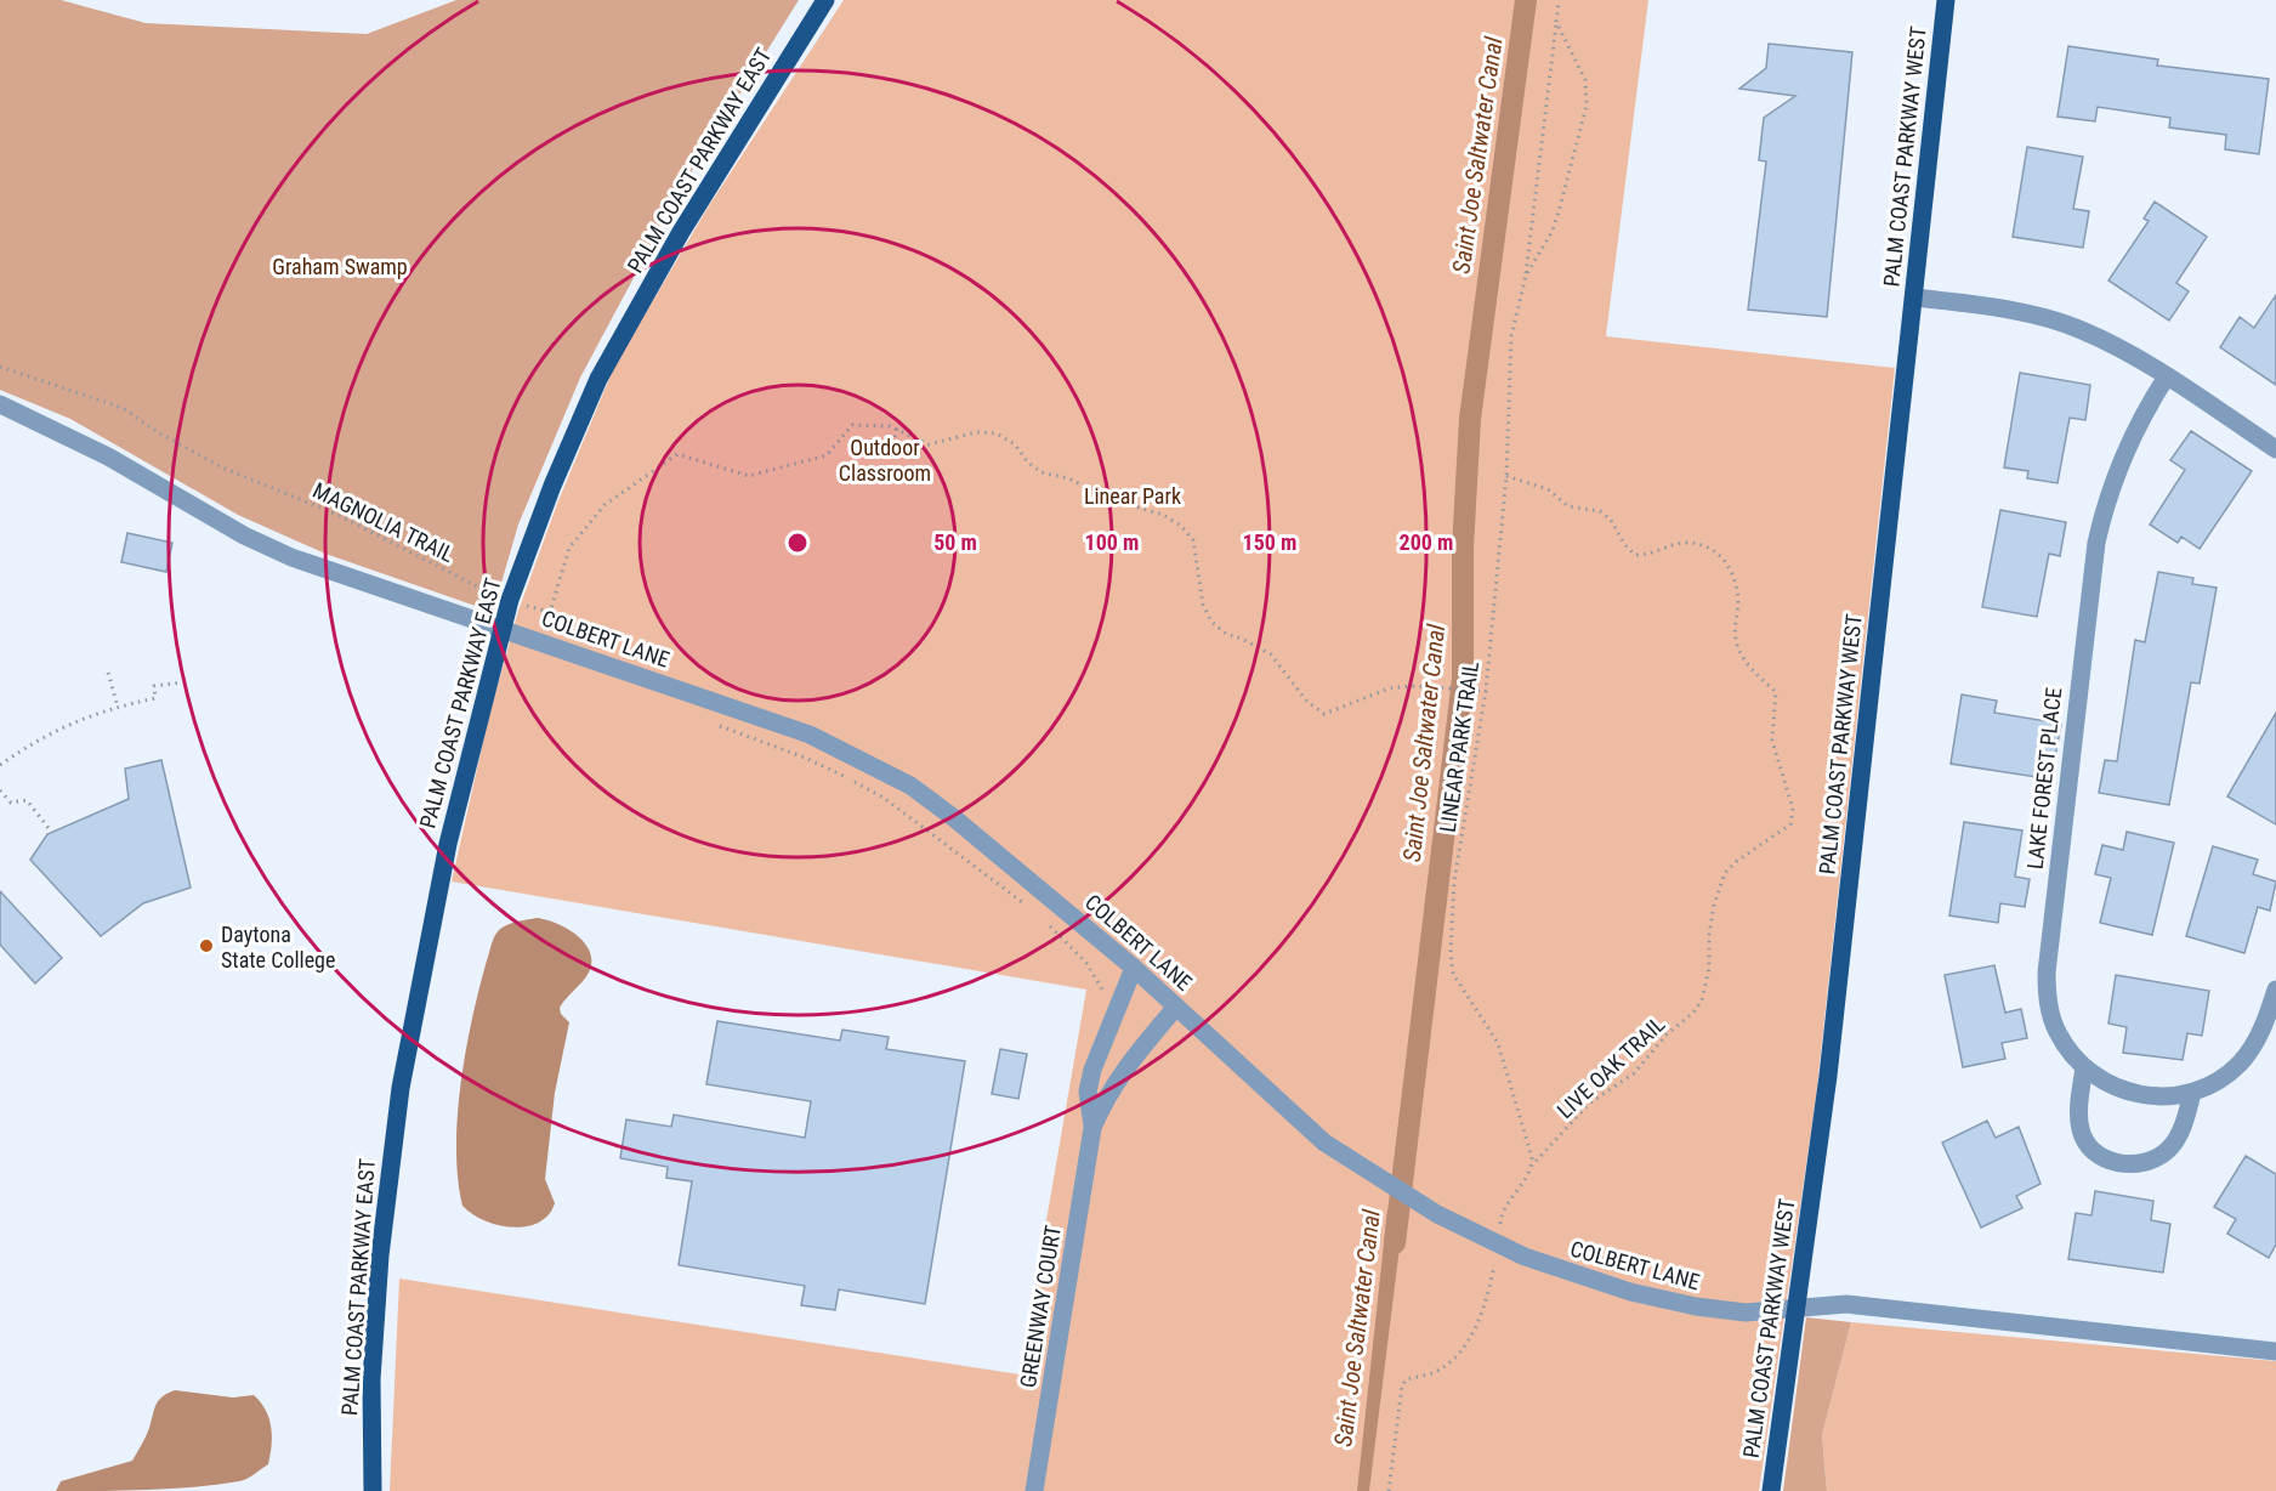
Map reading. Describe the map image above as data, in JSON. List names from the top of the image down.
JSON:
{
  "streets": {
    "main road": ["PALM COAST PARKWAY WEST", "PALM COAST PARKWAY EAST"],
    "street": ["COLBERT LANE", "LAKE FOREST PLACE", "GREENWAY COURT"],
    "path": ["MAGNOLIA TRAIL", "LINEAR PARK TRAIL", "LIVE OAK TRAIL"]
  },
  "crossings": [
    ["PALM COAST PARKWAY WEST", "COLBERT LANE"],
    ["PALM COAST PARKWAY EAST", "MAGNOLIA TRAIL"],
    ["PALM COAST PARKWAY EAST", "COLBERT LANE"],
    ["LINEAR PARK TRAIL", "LIVE OAK TRAIL"]
  ],
  "water": ["Saint Joe Saltwater Canal"],
  "parks": ["Graham Swamp", "Outdoor Classroom", "Linear Park"],
  "places": ["Daytona State College"],
  "rings": [
    "50 m",
    "100 m",
    "150 m",
    "200 m"
  ]
}
